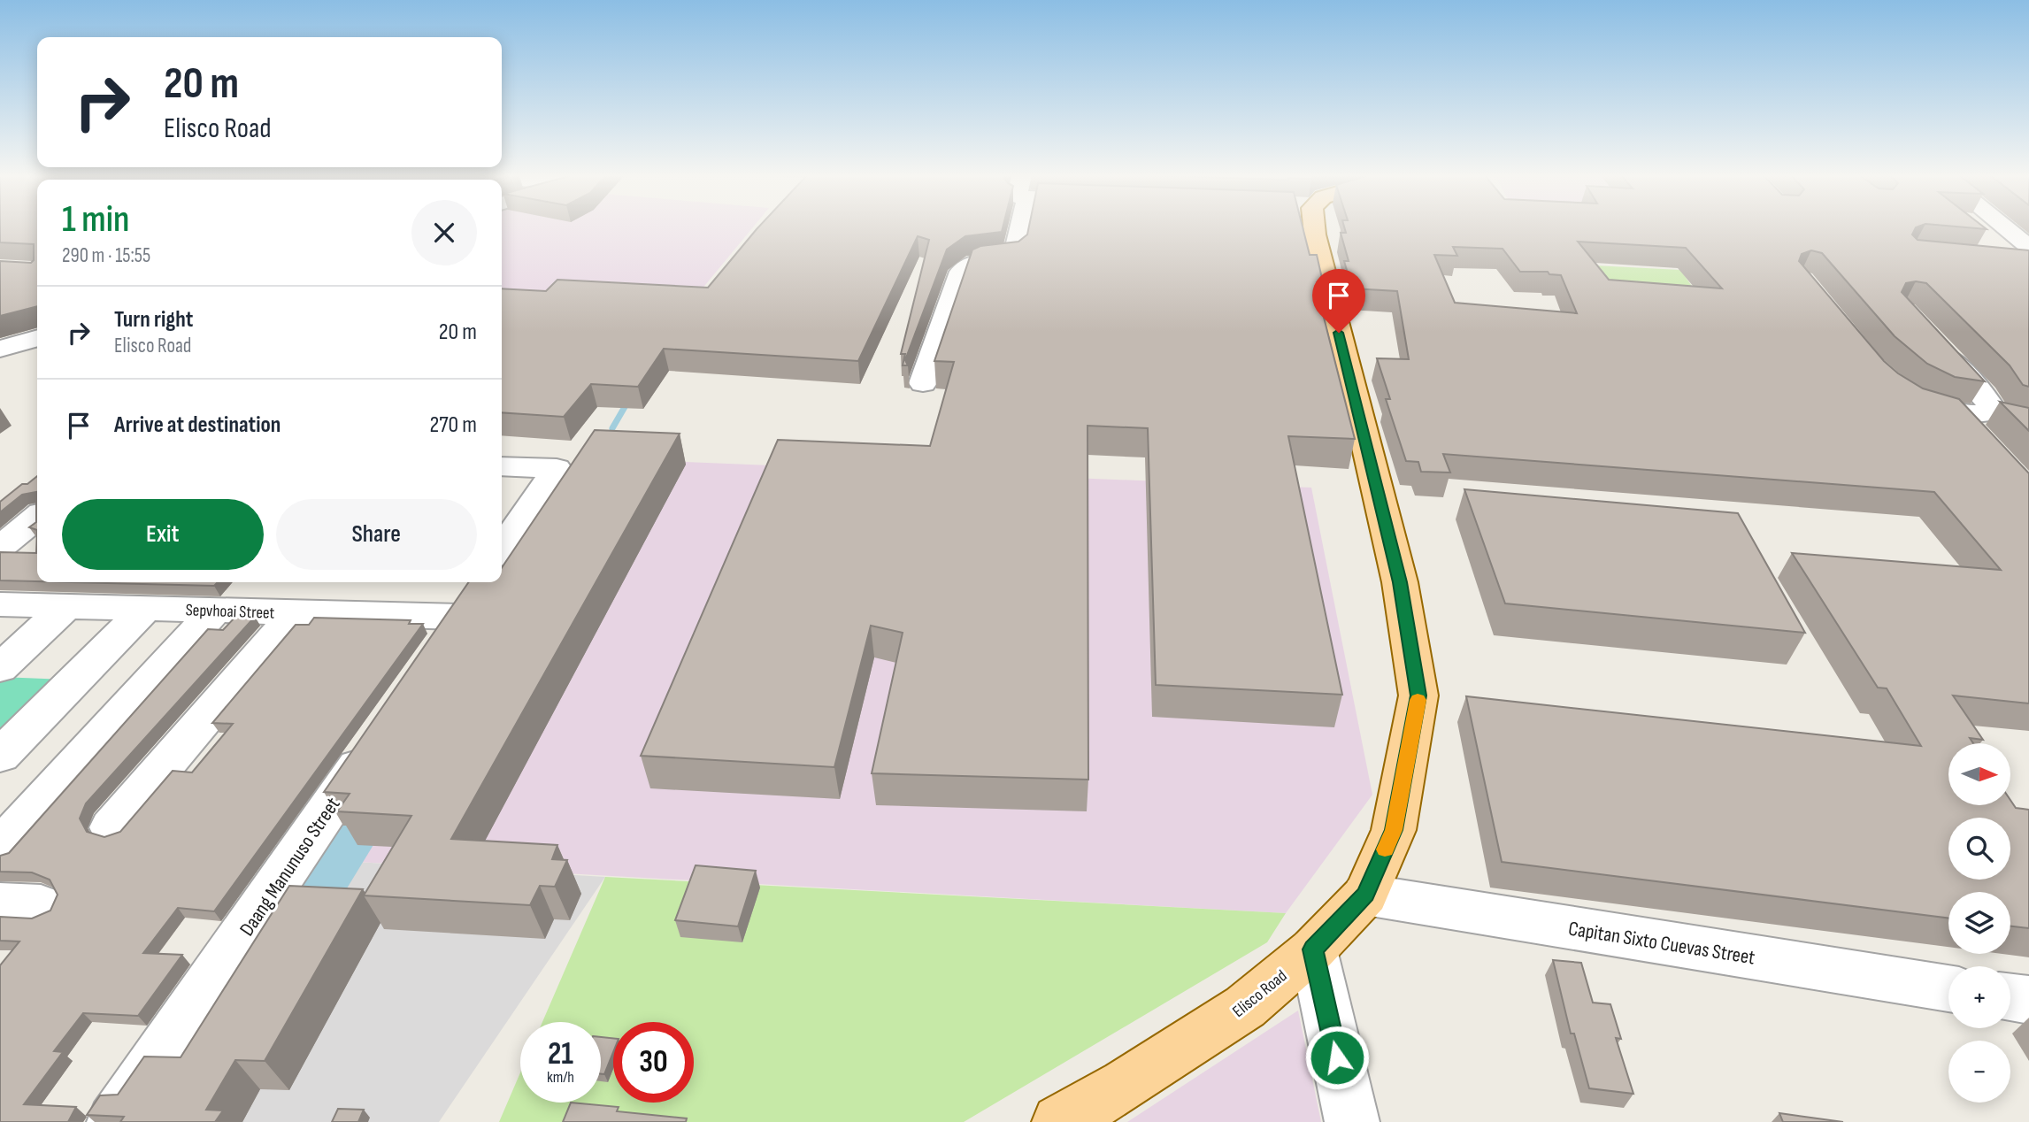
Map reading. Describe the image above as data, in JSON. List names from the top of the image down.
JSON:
{
  "streets": {
    "main road": ["Elisco Road"],
    "street": ["Sepvhoai Street", "Daang Manunuso Street", "Capitan Sixto Cuevas Street"]
  },
  "crossings": [
    ["Capitan Sixto Cuevas Street", "Elisco Road"]
  ],
  "north": "right",
  "page": {
    "turn": ["20 m", "Elisco Road"],
    "heading": ["1 min", "290 m · 15:55"],
    "list": [
      {
        "name": "Turn right",
        "note": "Elisco Road",
        "value": "20 m"
      },
      {
        "name": "Arrive at destination",
        "value": "270 m"
      }
    ],
    "buttons": ["Exit", "Share"],
    "map_buttons": ["+", "−"],
    "speed": "21 km/h",
    "limit": "30"
  }
}
